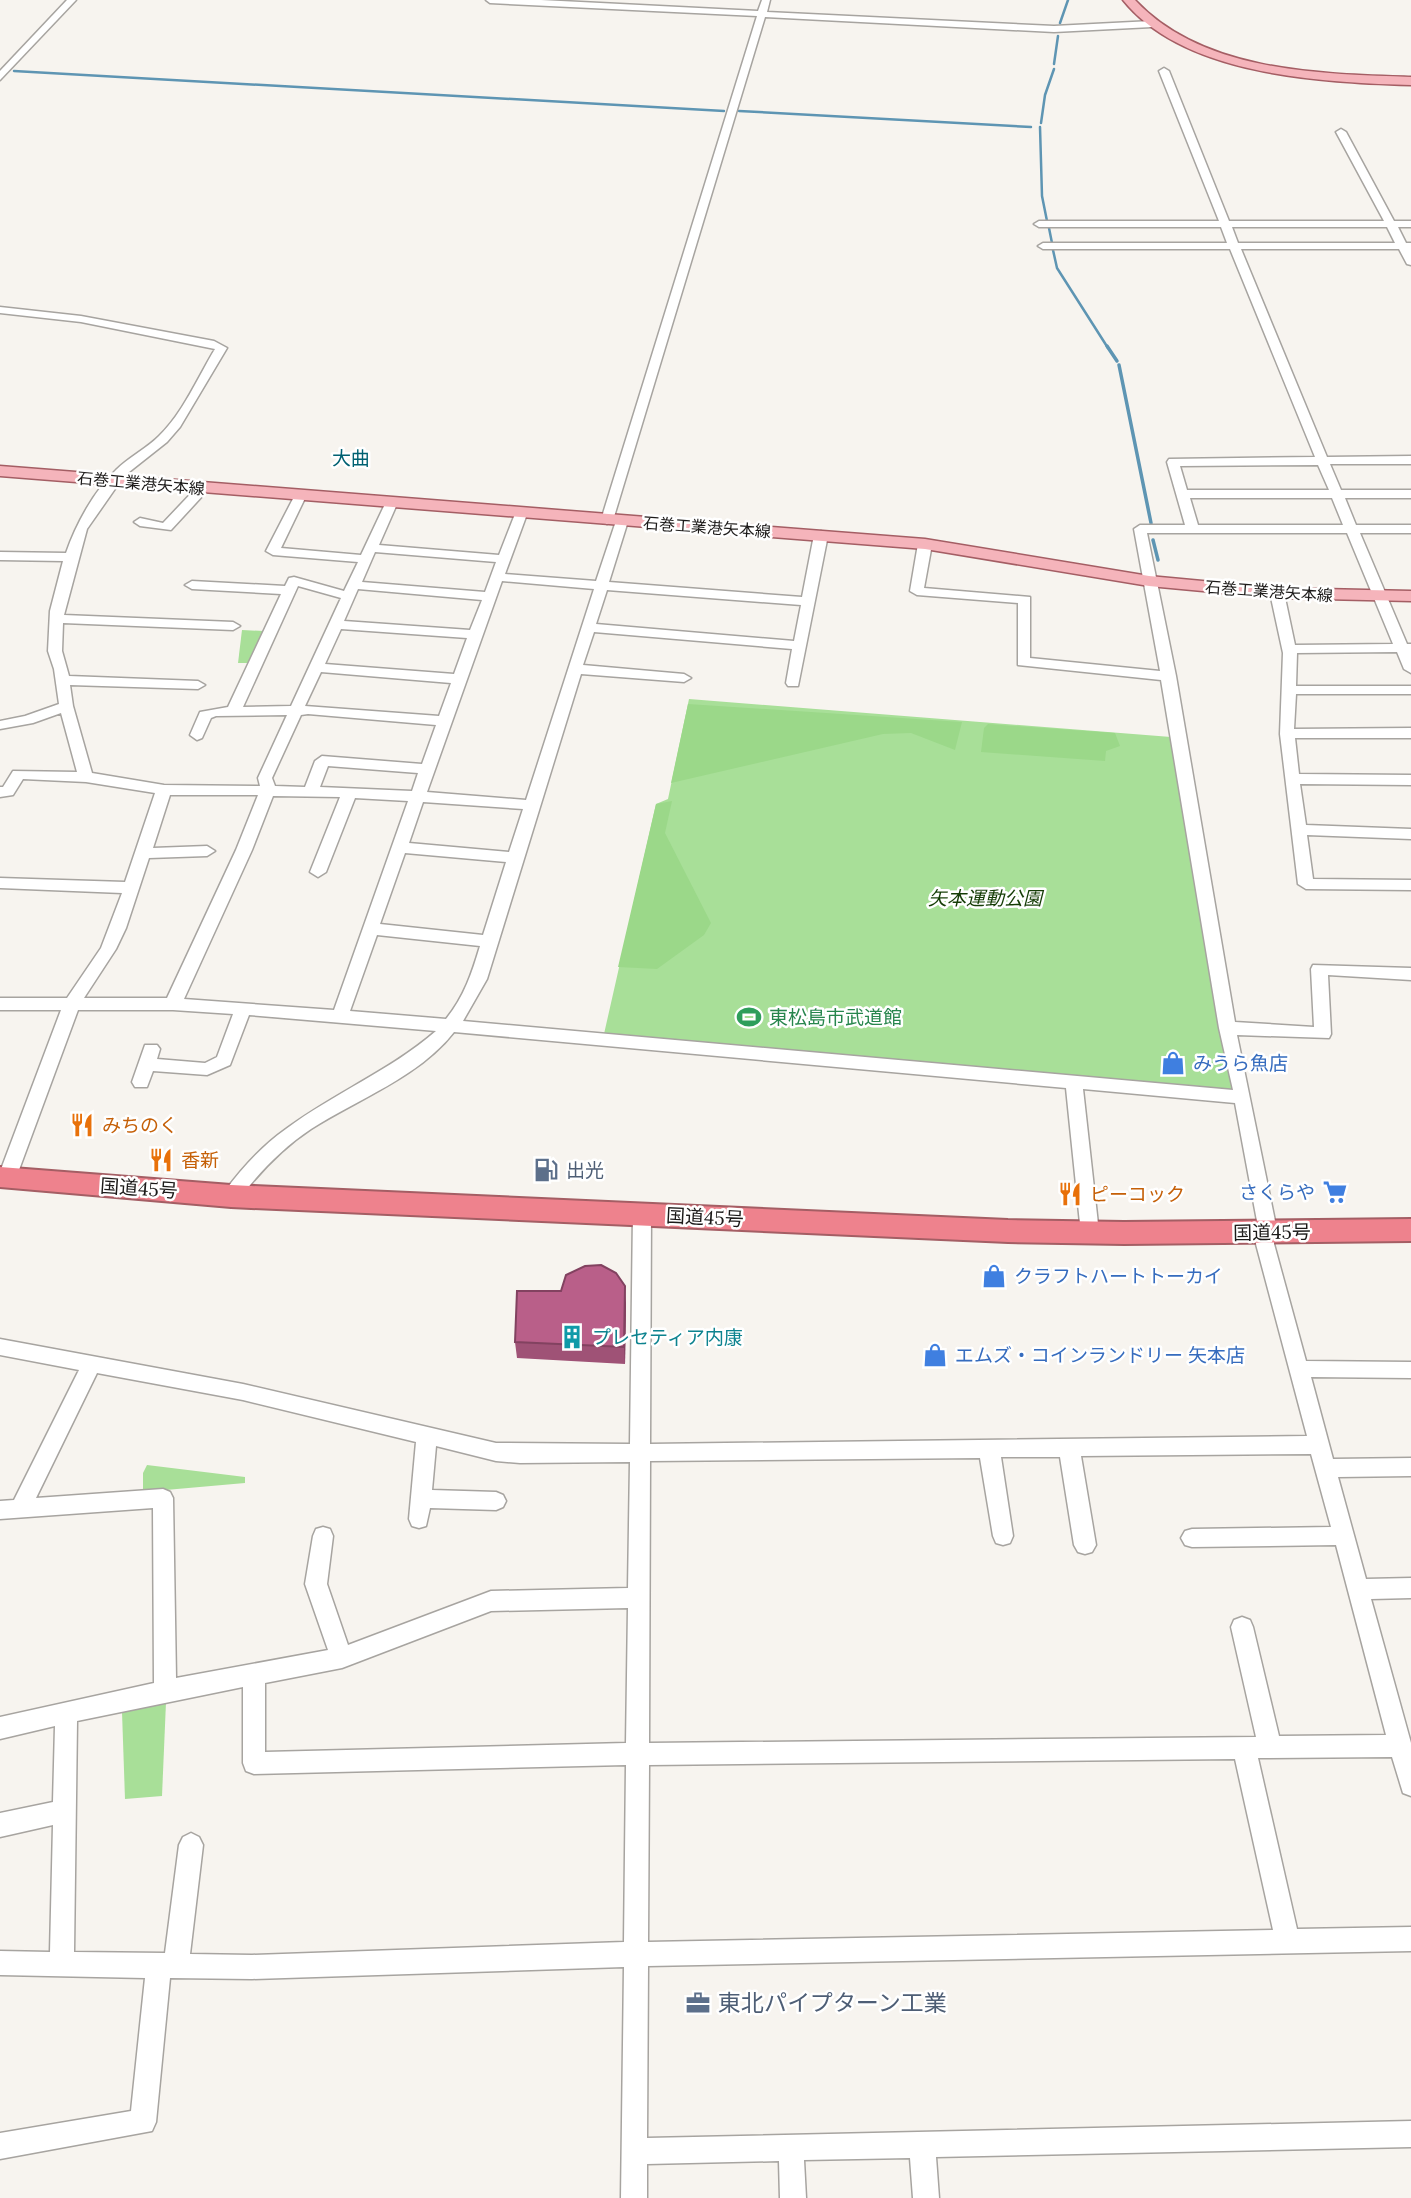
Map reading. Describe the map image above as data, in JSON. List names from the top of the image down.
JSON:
{
  "streets": {
    "highway": ["国道45号"],
    "main road": ["石巻工業港矢本線"]
  },
  "districts": ["大曲"],
  "parks": ["矢本運動公園"],
  "places": {
    "sports": ["東松島市武道館"],
    "shop": ["みうら魚店", "クラフトハートトーカイ", "エムズ・コインランドリー 矢本店"],
    "restaurant": ["みちのく", "香新", "ピーコック"],
    "fuel station": ["出光"],
    "supermarket": ["さくらや"],
    "building": ["プレセティア内康"],
    "office": ["東北パイプターン工業"]
  }
}
